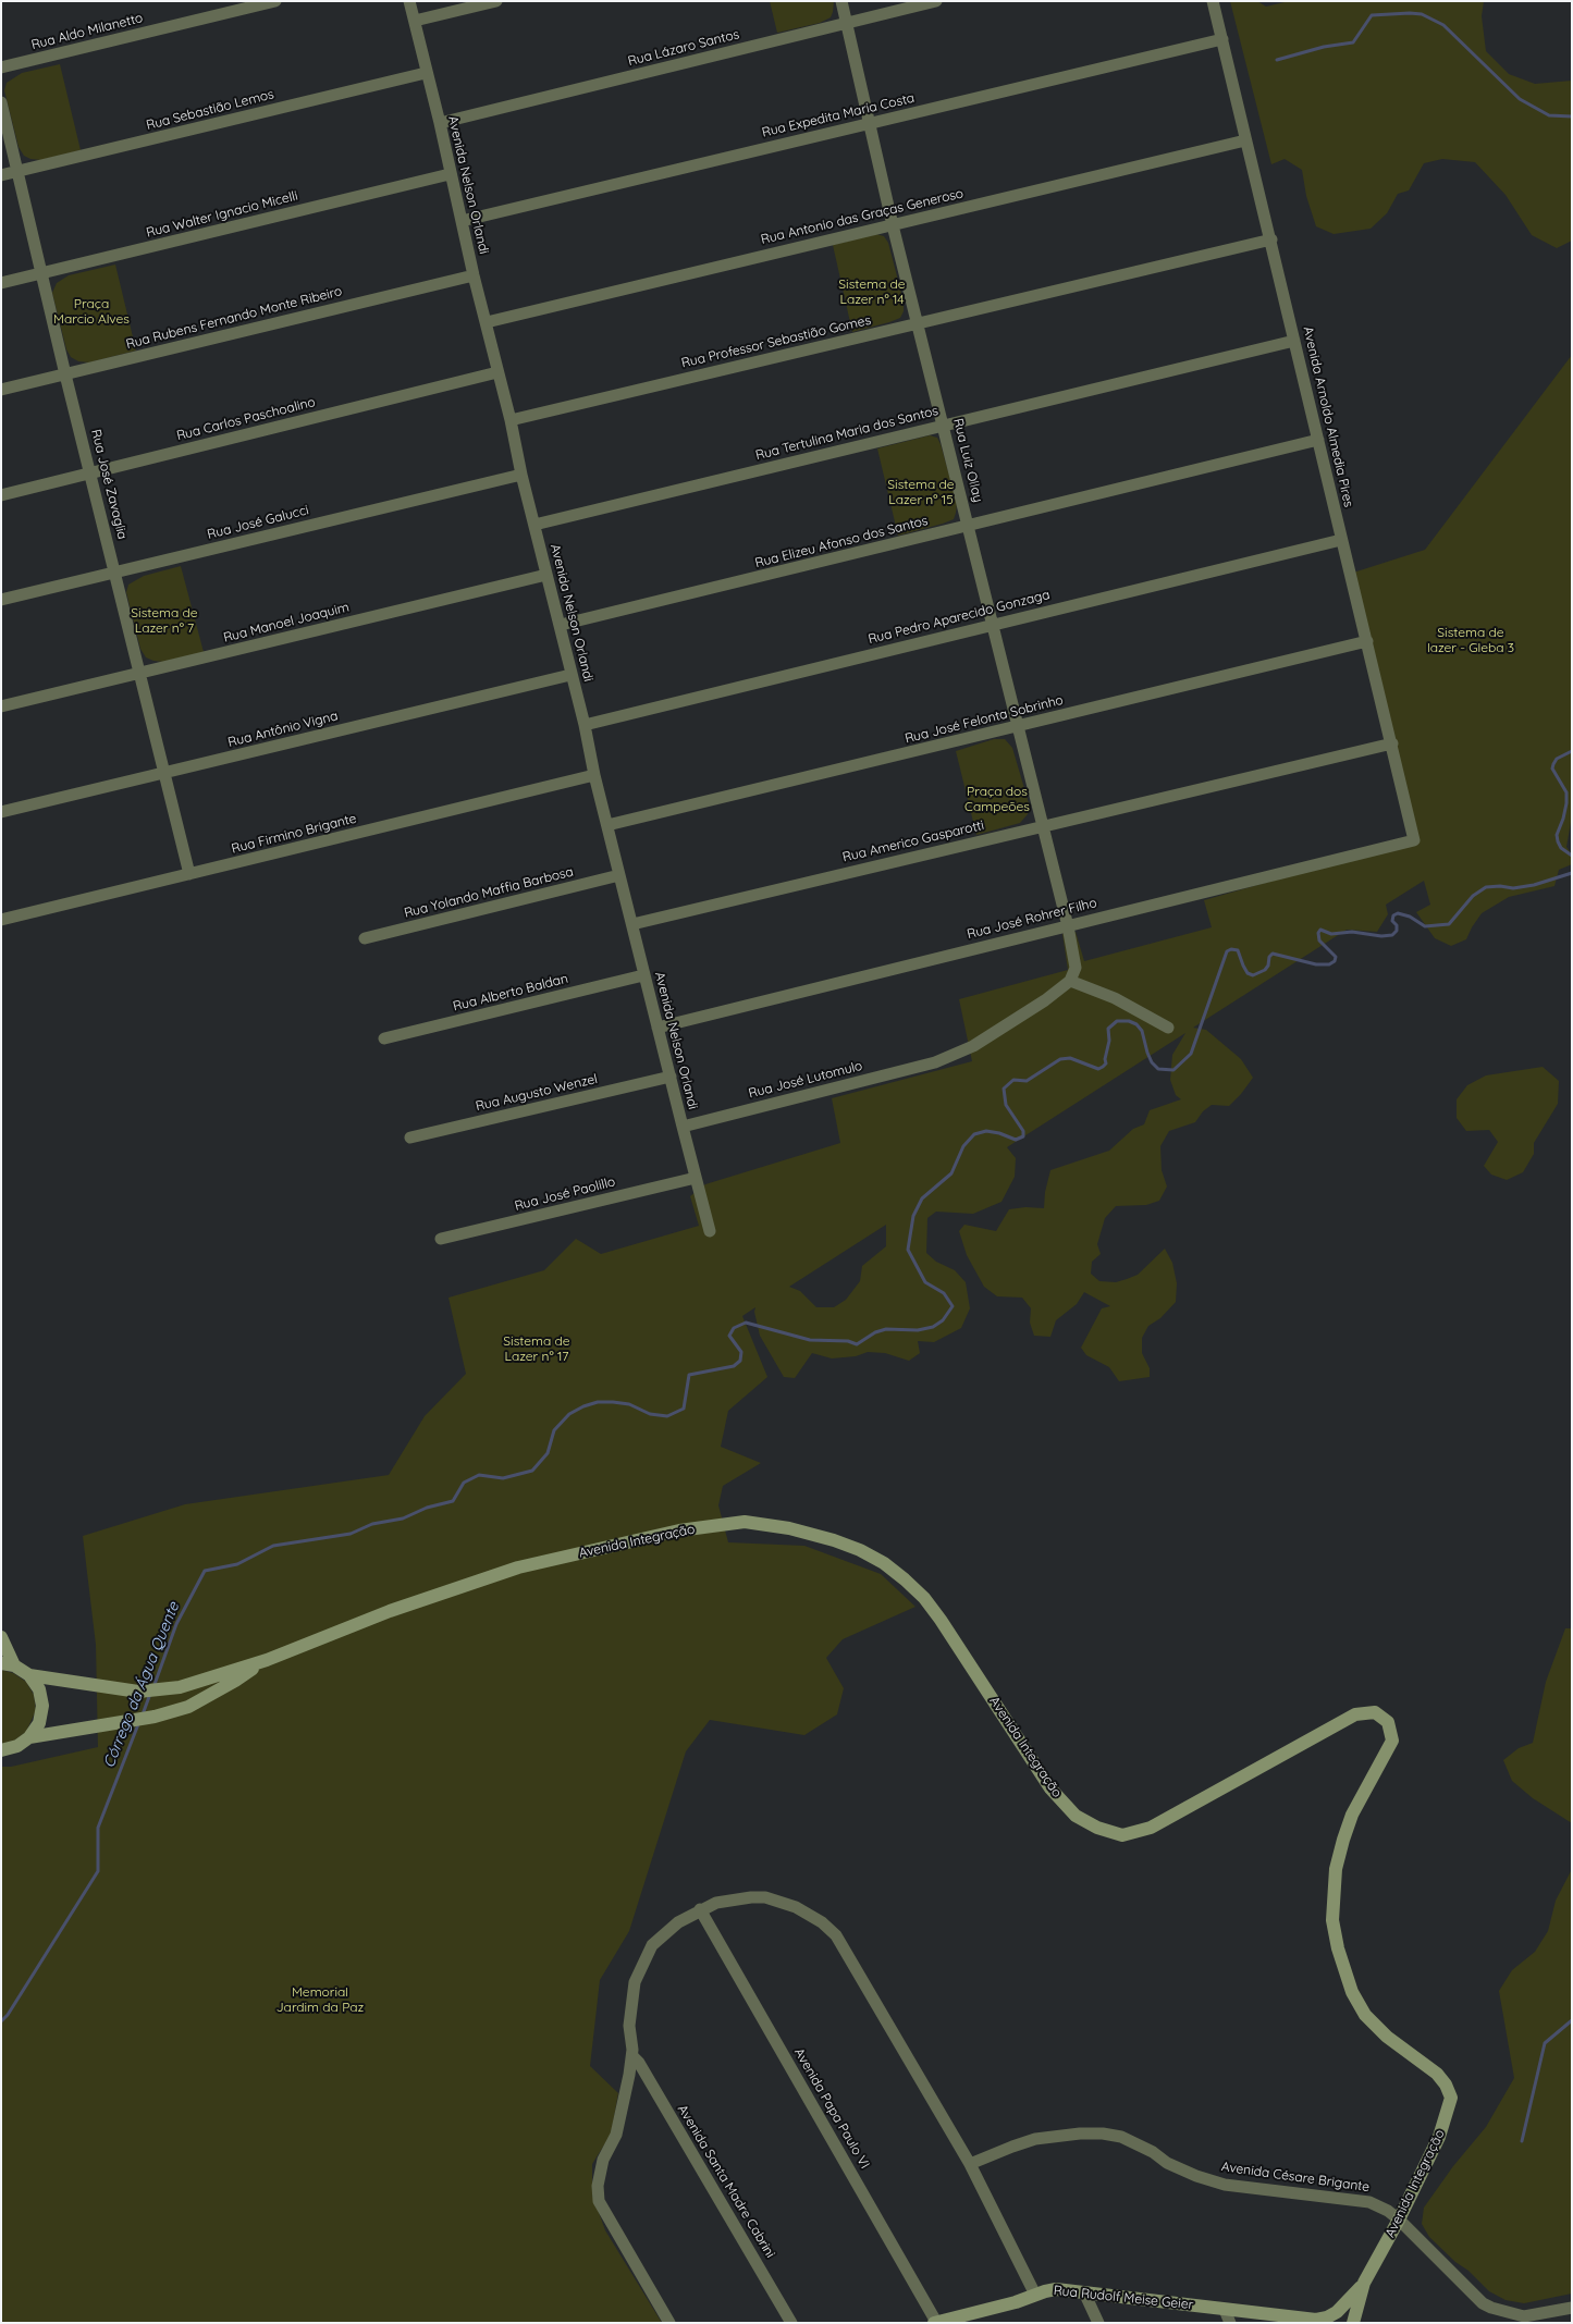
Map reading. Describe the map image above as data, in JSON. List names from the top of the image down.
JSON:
{
  "streets": {
    "main road": ["Avenida Integração", "Rua Rudolf Meise Geier"],
    "street": [
      "Rua Aldo Milanetto",
      "Rua Lázaro Santos",
      "Rua Sebastião Lemos",
      "Rua Expedita Maria Costa",
      "Avenida Nelson Orlandi",
      "Rua Walter Ignacio Micelli",
      "Rua Antonio das Graças Generoso",
      "Rua Rubens Fernando Monte Ribeiro",
      "Rua Professor Sebastião Gomes",
      "Avenida Arnoldo Almedia Pires",
      "Rua Carlos Paschoalino",
      "Rua Tertulina Maria dos Santos",
      "Rua Luiz Ollay",
      "Rua José Zavaglia",
      "Rua José Galucci",
      "Rua Elizeu Afonso dos Santos",
      "Rua Pedro Aparecido Gonzaga",
      "Rua Manoel Joaquim",
      "Rua José Felonta Sobrinho",
      "Rua Antônio Vigna",
      "Rua Firmino Brigante",
      "Rua Americo Gasparotti",
      "Rua Yolando Maffia Barbosa",
      "Rua José Rohrer Filho",
      "Rua Alberto Baldan",
      "Rua José Lutomulo",
      "Rua Augusto Wenzel",
      "Rua José Paolillo",
      "Avenida Papa Paulo VI",
      "Avenida Césare Brigante",
      "Avenida Santa Madre Cabrini"
    ]
  },
  "crossings": [
    ["Rua Lázaro Santos", "Avenida Nelson Orlandi"],
    ["Rua Lázaro Santos", "Rua Luiz Ollay"],
    ["Rua Sebastião Lemos", "Avenida Nelson Orlandi"],
    ["Rua Sebastião Lemos", "Rua José Zavaglia"],
    ["Rua Expedita Maria Costa", "Avenida Nelson Orlandi"],
    ["Rua Expedita Maria Costa", "Avenida Arnoldo Almedia Pires"],
    ["Rua Expedita Maria Costa", "Rua Luiz Ollay"],
    ["Avenida Nelson Orlandi", "Rua Walter Ignacio Micelli"],
    ["Avenida Nelson Orlandi", "Rua Antonio das Graças Generoso"],
    ["Avenida Nelson Orlandi", "Rua Rubens Fernando Monte Ribeiro"],
    ["Avenida Nelson Orlandi", "Rua Professor Sebastião Gomes"],
    ["Avenida Nelson Orlandi", "Rua Carlos Paschoalino"],
    ["Avenida Nelson Orlandi", "Rua Tertulina Maria dos Santos"],
    ["Avenida Nelson Orlandi", "Rua José Galucci"],
    ["Avenida Nelson Orlandi", "Rua Elizeu Afonso dos Santos"],
    ["Avenida Nelson Orlandi", "Rua Pedro Aparecido Gonzaga"],
    ["Avenida Nelson Orlandi", "Rua Manoel Joaquim"],
    ["Avenida Nelson Orlandi", "Rua José Felonta Sobrinho"],
    ["Avenida Nelson Orlandi", "Rua Antônio Vigna"],
    ["Avenida Nelson Orlandi", "Rua Firmino Brigante"],
    ["Avenida Nelson Orlandi", "Rua Americo Gasparotti"],
    ["Avenida Nelson Orlandi", "Rua Yolando Maffia Barbosa"],
    ["Avenida Nelson Orlandi", "Rua José Rohrer Filho"],
    ["Avenida Nelson Orlandi", "Rua Alberto Baldan"],
    ["Avenida Nelson Orlandi", "Rua José Lutomulo"],
    ["Avenida Nelson Orlandi", "Rua Augusto Wenzel"],
    ["Avenida Nelson Orlandi", "Rua José Paolillo"],
    ["Rua Walter Ignacio Micelli", "Rua José Zavaglia"],
    ["Rua Antonio das Graças Generoso", "Avenida Arnoldo Almedia Pires"],
    ["Rua Antonio das Graças Generoso", "Rua Luiz Ollay"],
    ["Rua Rubens Fernando Monte Ribeiro", "Rua José Zavaglia"],
    ["Rua Professor Sebastião Gomes", "Avenida Arnoldo Almedia Pires"],
    ["Rua Professor Sebastião Gomes", "Rua Luiz Ollay"],
    ["Avenida Arnoldo Almedia Pires", "Rua Tertulina Maria dos Santos"],
    ["Avenida Arnoldo Almedia Pires", "Rua Elizeu Afonso dos Santos"],
    ["Avenida Arnoldo Almedia Pires", "Rua Pedro Aparecido Gonzaga"],
    ["Avenida Arnoldo Almedia Pires", "Rua José Felonta Sobrinho"],
    ["Avenida Arnoldo Almedia Pires", "Rua Americo Gasparotti"],
    ["Avenida Arnoldo Almedia Pires", "Rua José Rohrer Filho"],
    ["Rua Carlos Paschoalino", "Rua José Zavaglia"],
    ["Rua Tertulina Maria dos Santos", "Rua Luiz Ollay"],
    ["Rua Luiz Ollay", "Rua Elizeu Afonso dos Santos"],
    ["Rua Luiz Ollay", "Rua Pedro Aparecido Gonzaga"],
    ["Rua Luiz Ollay", "Rua José Felonta Sobrinho"],
    ["Rua Luiz Ollay", "Rua Americo Gasparotti"],
    ["Rua Luiz Ollay", "Rua José Rohrer Filho"],
    ["Rua Luiz Ollay", "Rua José Lutomulo"],
    ["Rua José Zavaglia", "Rua José Galucci"],
    ["Rua José Zavaglia", "Rua Manoel Joaquim"],
    ["Rua José Zavaglia", "Rua Antônio Vigna"],
    ["Rua José Zavaglia", "Rua Firmino Brigante"],
    ["Avenida Integração", "Avenida Césare Brigante"],
    ["Avenida Integração", "Rua Rudolf Meise Geier"],
    ["Avenida Papa Paulo VI", "Rua Rudolf Meise Geier"]
  ],
  "water": ["Córrego da Água Quente"],
  "parks": [
    "Sistema de Lazer nº 14",
    "Praça Marcio Alves",
    "Sistema de Lazer nº 15",
    "Sistema de Lazer nº 7",
    "Sistema de lazer - Gleba 3",
    "Praça dos Campeões",
    "Sistema de Lazer nº 17",
    "Memorial Jardim da Paz"
  ]
}
